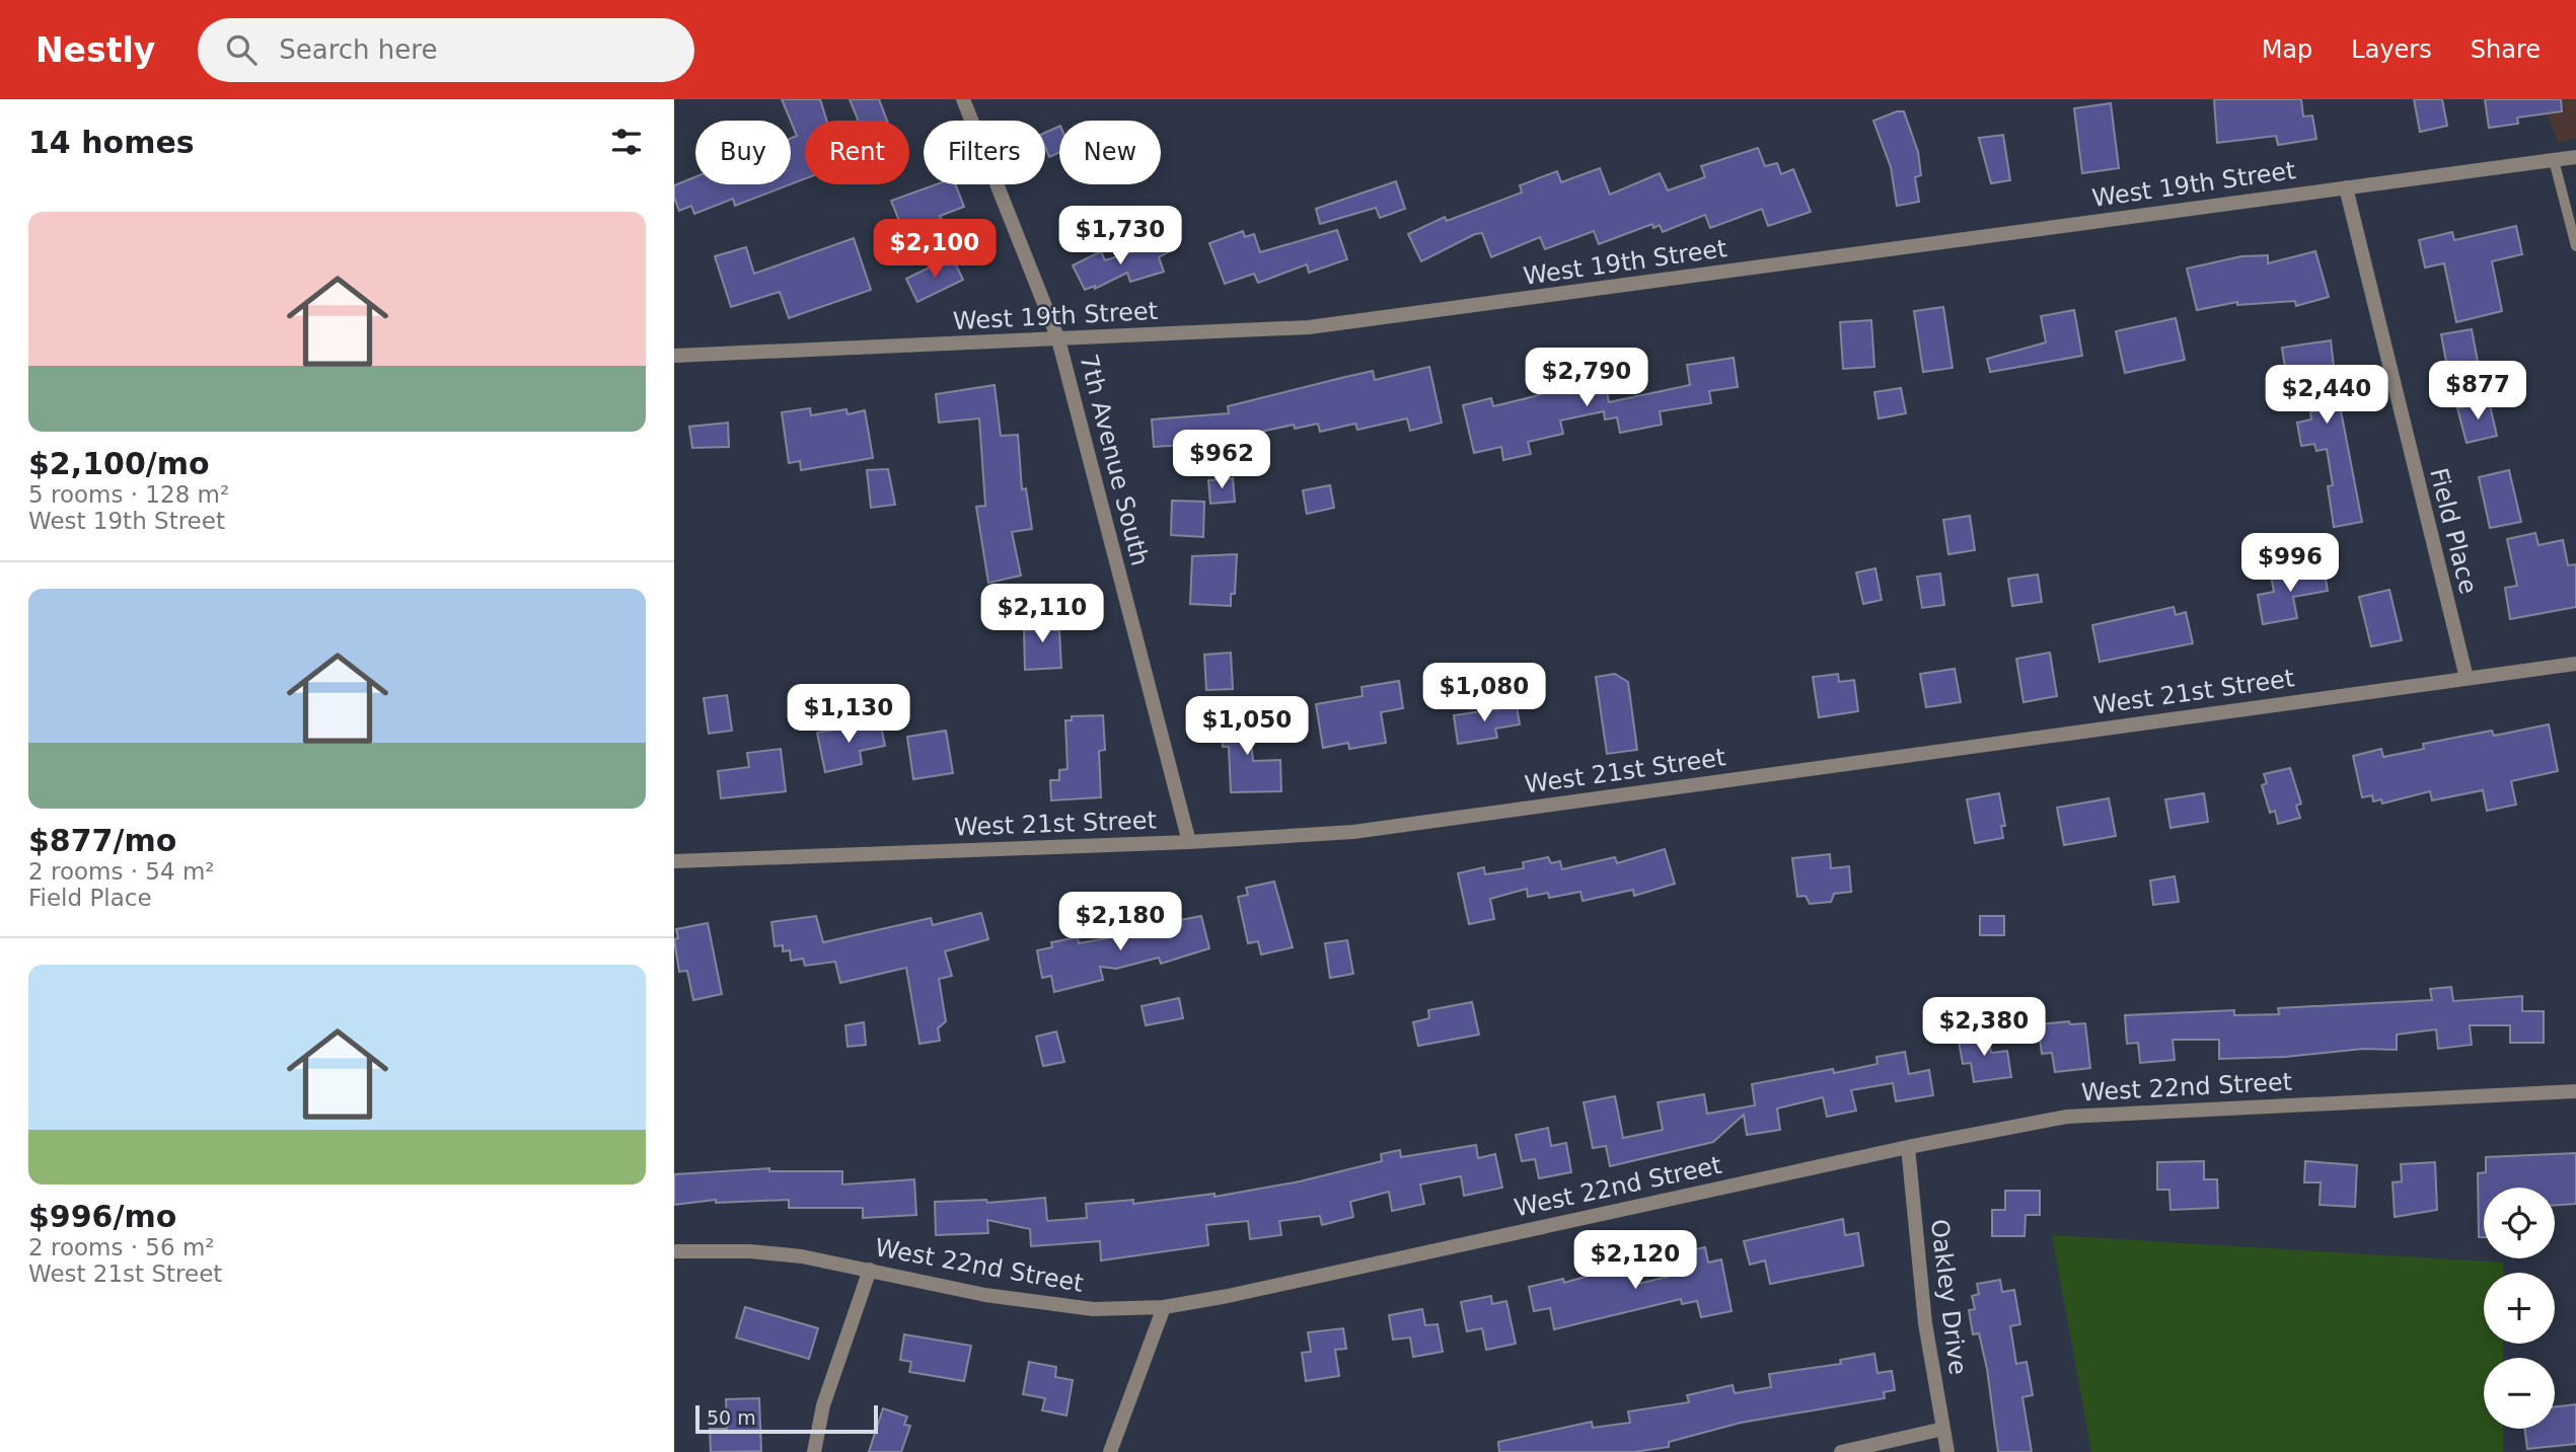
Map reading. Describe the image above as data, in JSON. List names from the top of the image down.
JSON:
{
  "streets": {
    "street": [
      "West 19th Street",
      "7th Avenue South",
      "Field Place",
      "West 21st Street",
      "West 22nd Street",
      "Oakley Drive"
    ]
  },
  "crossings": [
    ["West 19th Street", "7th Avenue South"],
    ["West 19th Street", "Field Place"],
    ["7th Avenue South", "West 21st Street"],
    ["Field Place", "West 21st Street"],
    ["West 22nd Street", "Oakley Drive"]
  ],
  "scale_bar": "50 m",
  "page": {
    "header": "Nestly",
    "search": "Search here",
    "nav": ["Map", "Layers", "Share"],
    "heading": "14 homes",
    "chip": [
      "Buy",
      "Rent",
      "Filters",
      "New"
    ],
    "list": [
      {
        "name": "$2,100/mo",
        "note": "5 rooms · 128 m² · West 19th Street"
      },
      {
        "name": "$877/mo",
        "note": "2 rooms · 54 m² · Field Place"
      },
      {
        "name": "$996/mo",
        "note": "2 rooms · 56 m² · West 21st Street"
      }
    ],
    "price": [
      "$1,730",
      "$2,100",
      "$2,790",
      "$877",
      "$2,440",
      "$962",
      "$996",
      "$2,110",
      "$1,080",
      "$1,130",
      "$1,050",
      "$2,180",
      "$2,380",
      "$2,120"
    ],
    "map_buttons": ["+", "−"],
    "scale": "50 m"
  }
}
